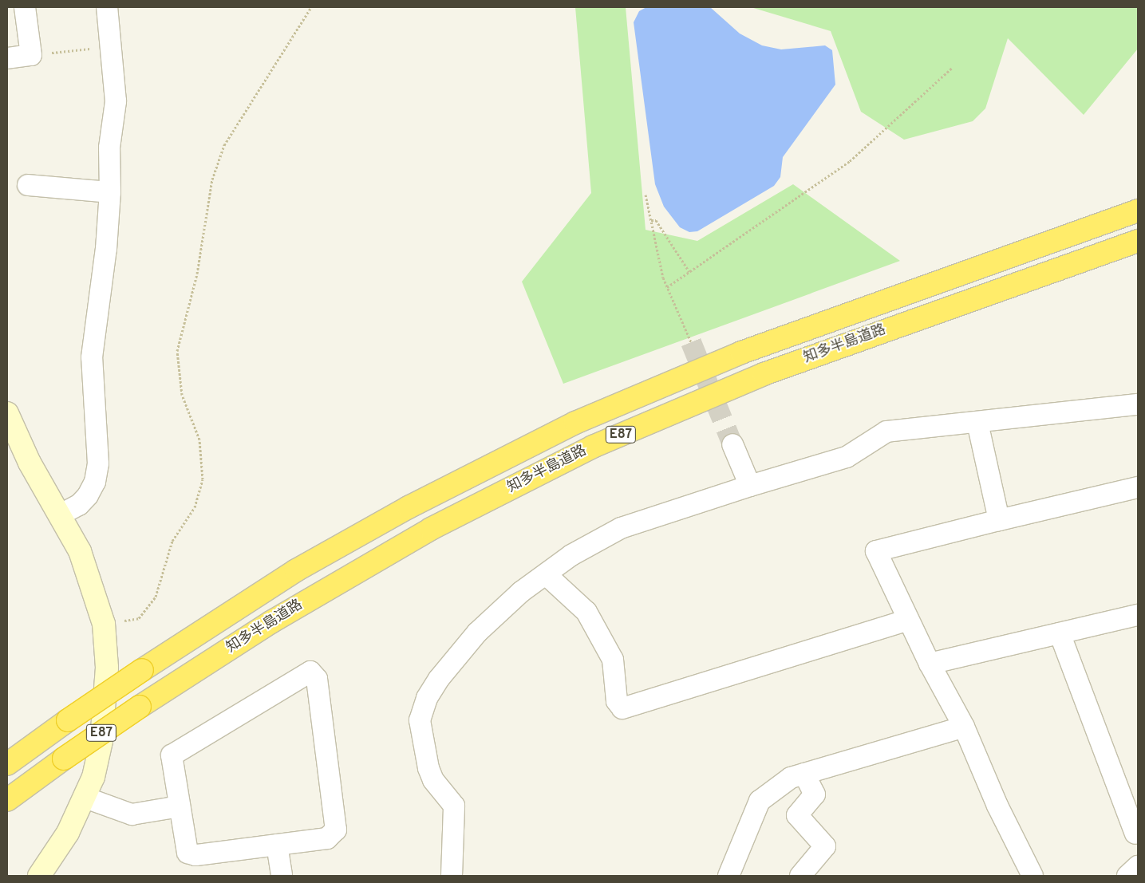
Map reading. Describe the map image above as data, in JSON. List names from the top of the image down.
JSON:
{
  "streets": {
    "highway": ["知多半島道路", "E87"]
  }
}
